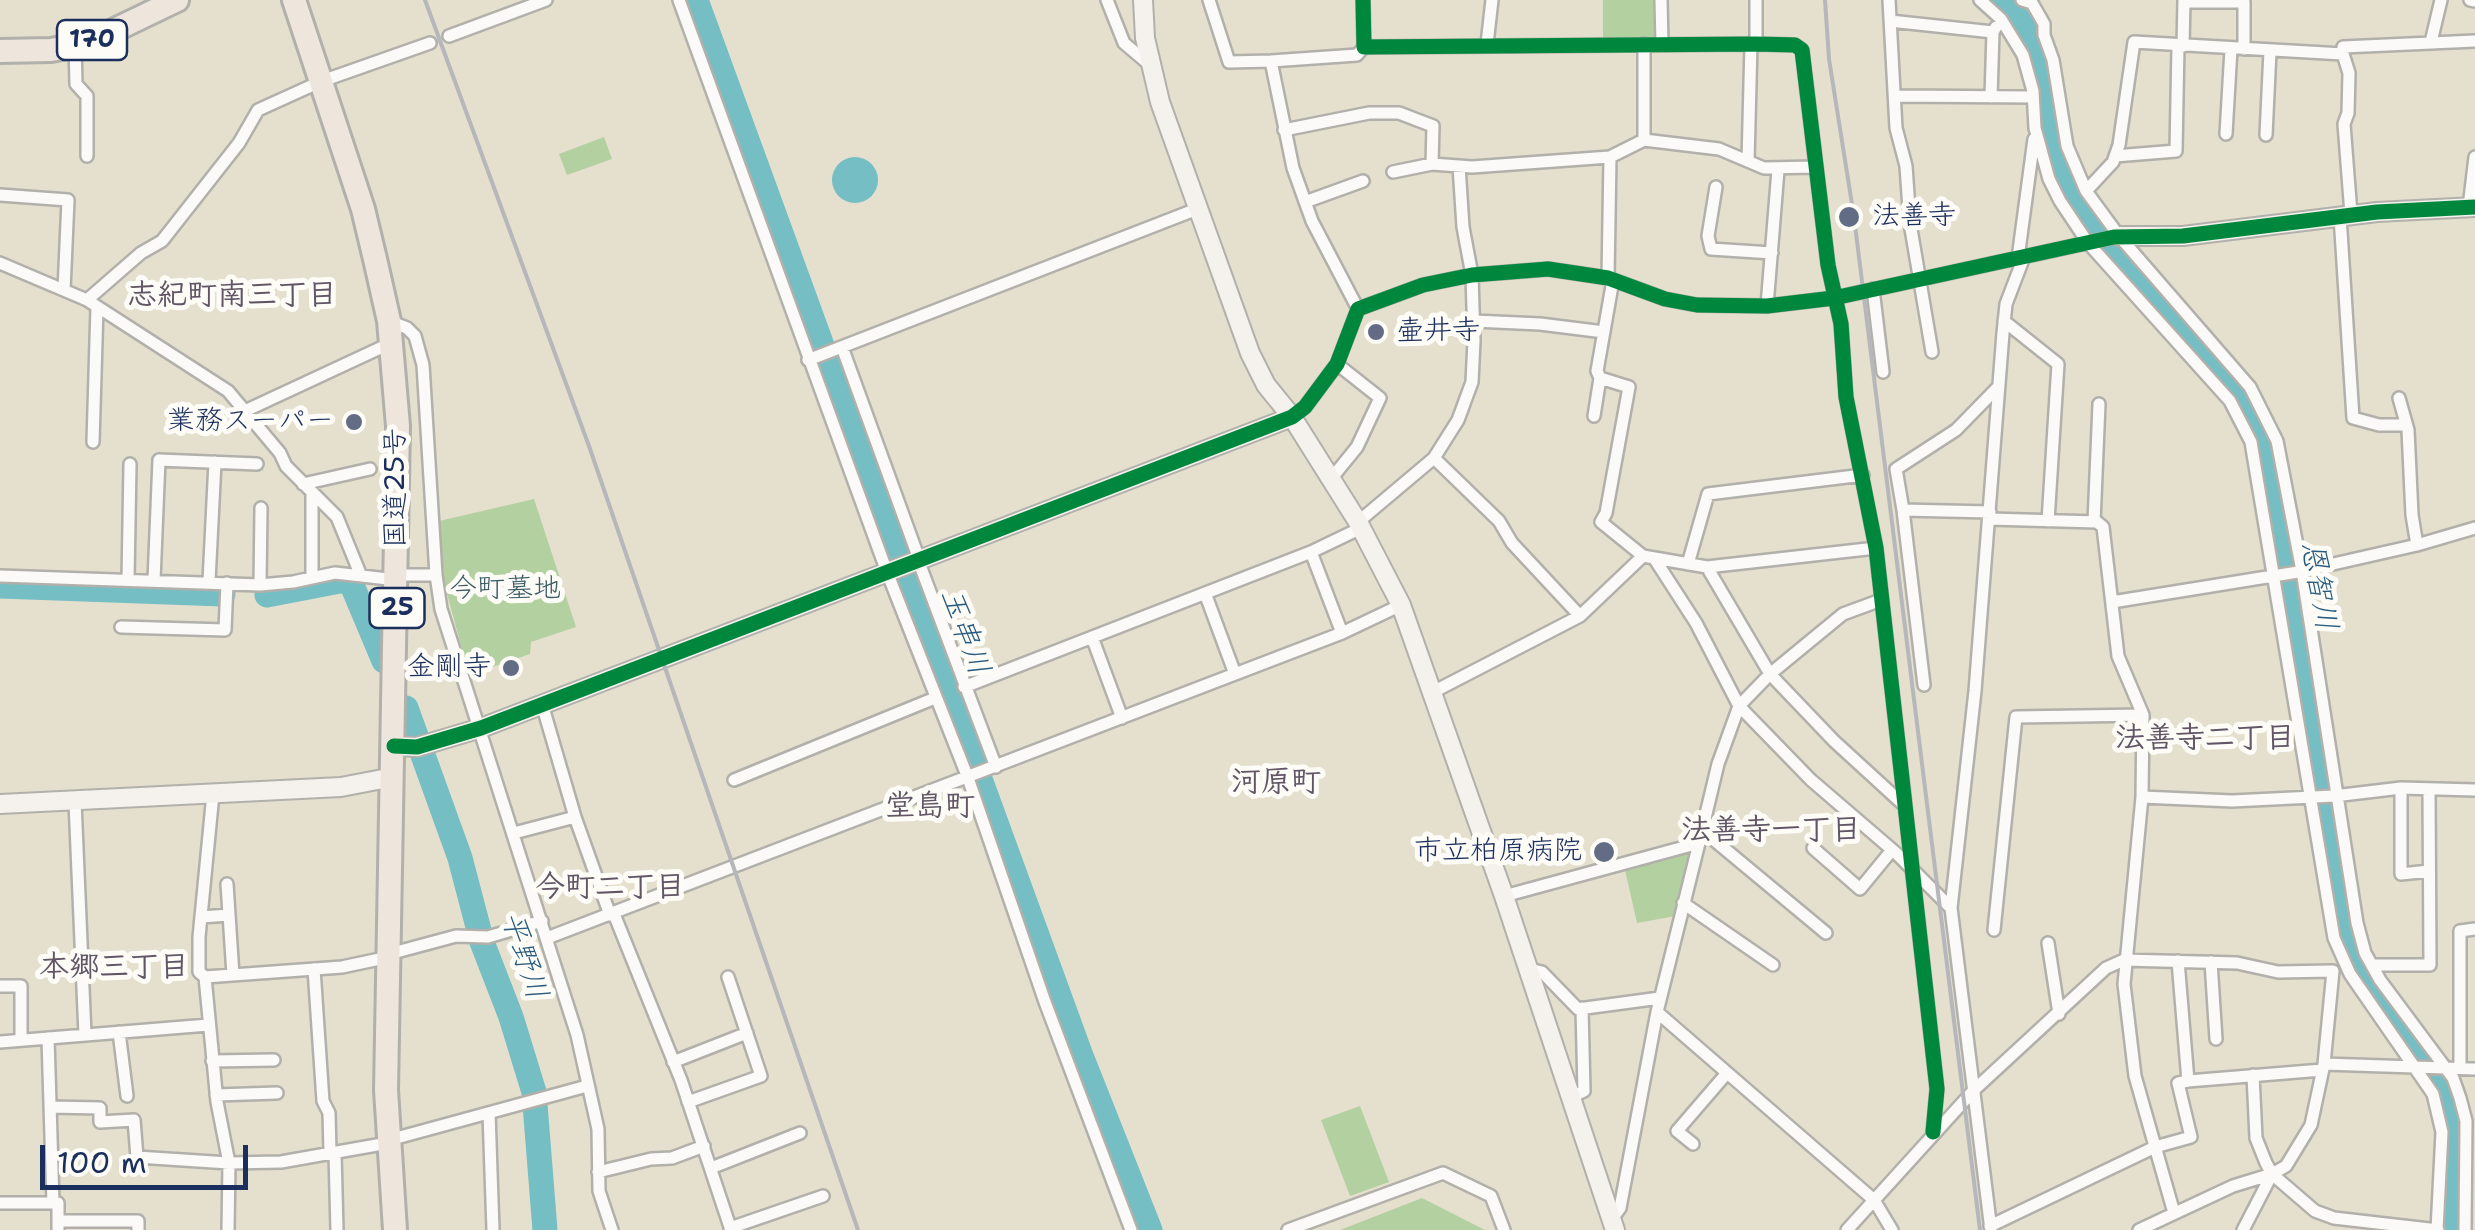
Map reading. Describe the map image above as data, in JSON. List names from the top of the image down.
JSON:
{
  "streets": {
    "highway": ["170", "国道25号", "25"]
  },
  "districts": [
    "志紀町南三丁目",
    "法善寺二丁目",
    "河原町",
    "堂島町",
    "法善寺一丁目",
    "今町二丁目",
    "本郷三丁目"
  ],
  "water": ["恩智川", "玉串川", "平野川"],
  "parks": ["今町墓地"],
  "places": [
    "法善寺",
    "壷井寺",
    "業務スーパー",
    "金剛寺",
    "市立柏原病院"
  ],
  "scale_bar": "100 m"
}
